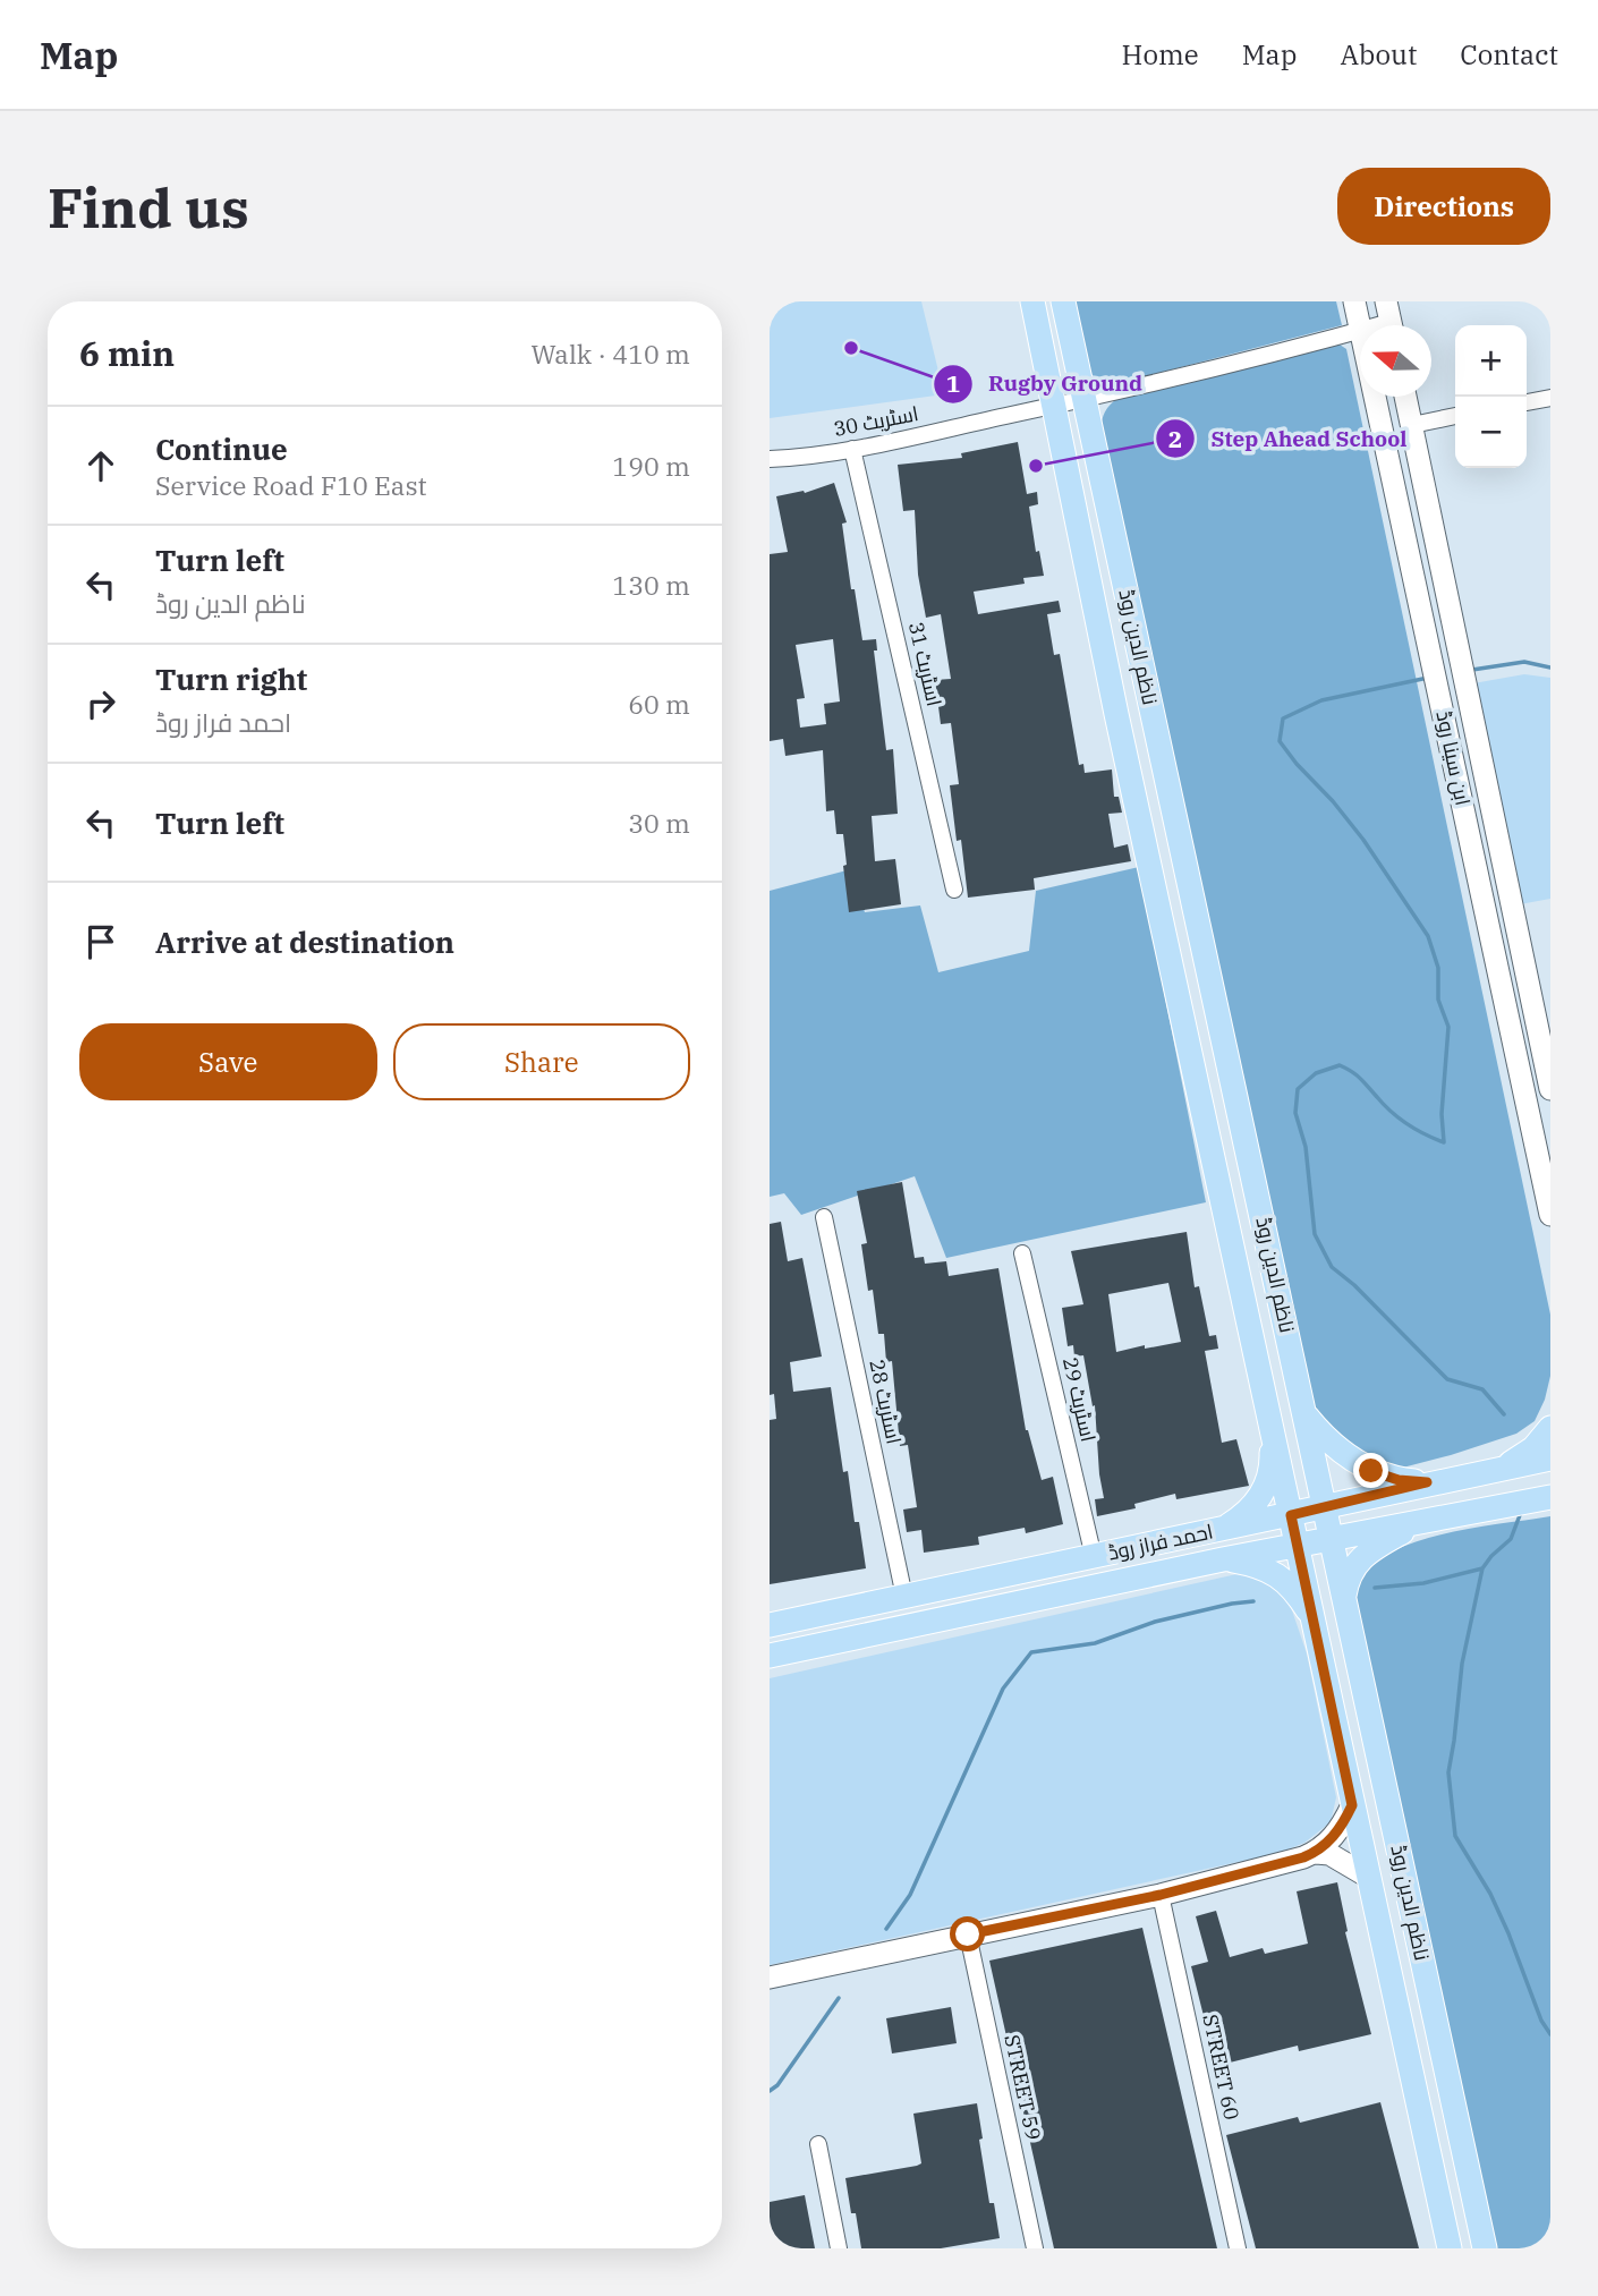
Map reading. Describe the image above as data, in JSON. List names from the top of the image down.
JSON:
{
  "streets": {
    "main road": ["ناظم الدین روڈ", "ابن سینا روڈ", "احمد فراز روڈ"],
    "street": [
      "اسٹریٹ 30",
      "اسٹریٹ 31",
      "اسٹریٹ 29",
      "اسٹریٹ 28",
      "STREET 60",
      "STREET 59"
    ]
  },
  "crossings": [
    ["اسٹریٹ 30", "ناظم الدین روڈ"],
    ["اسٹریٹ 30", "اسٹریٹ 31"],
    ["اسٹریٹ 30", "ابن سینا روڈ"],
    ["ناظم الدین روڈ", "احمد فراز روڈ"],
    ["اسٹریٹ 29", "احمد فراز روڈ"],
    ["اسٹریٹ 28", "احمد فراز روڈ"]
  ],
  "places": ["Rugby Ground", "Step Ahead School"],
  "north": "left",
  "page": {
    "header": "Map",
    "nav": [
      "Home",
      "Map",
      "About",
      "Contact"
    ],
    "buttons": [
      "Directions",
      ["Save", "Share"]
    ],
    "title": "Find us",
    "heading": ["6 min", "Walk · 410 m"],
    "map_buttons": ["+", "−"],
    "list": [
      ["Continue", "Service Road F10 East", "190 m"],
      ["Turn left", "ناظم الدین روڈ", "130 m"],
      ["Turn right", "احمد فراز روڈ", "60 m"],
      ["Turn left", "30 m"],
      "Arrive at destination"
    ]
  }
}
